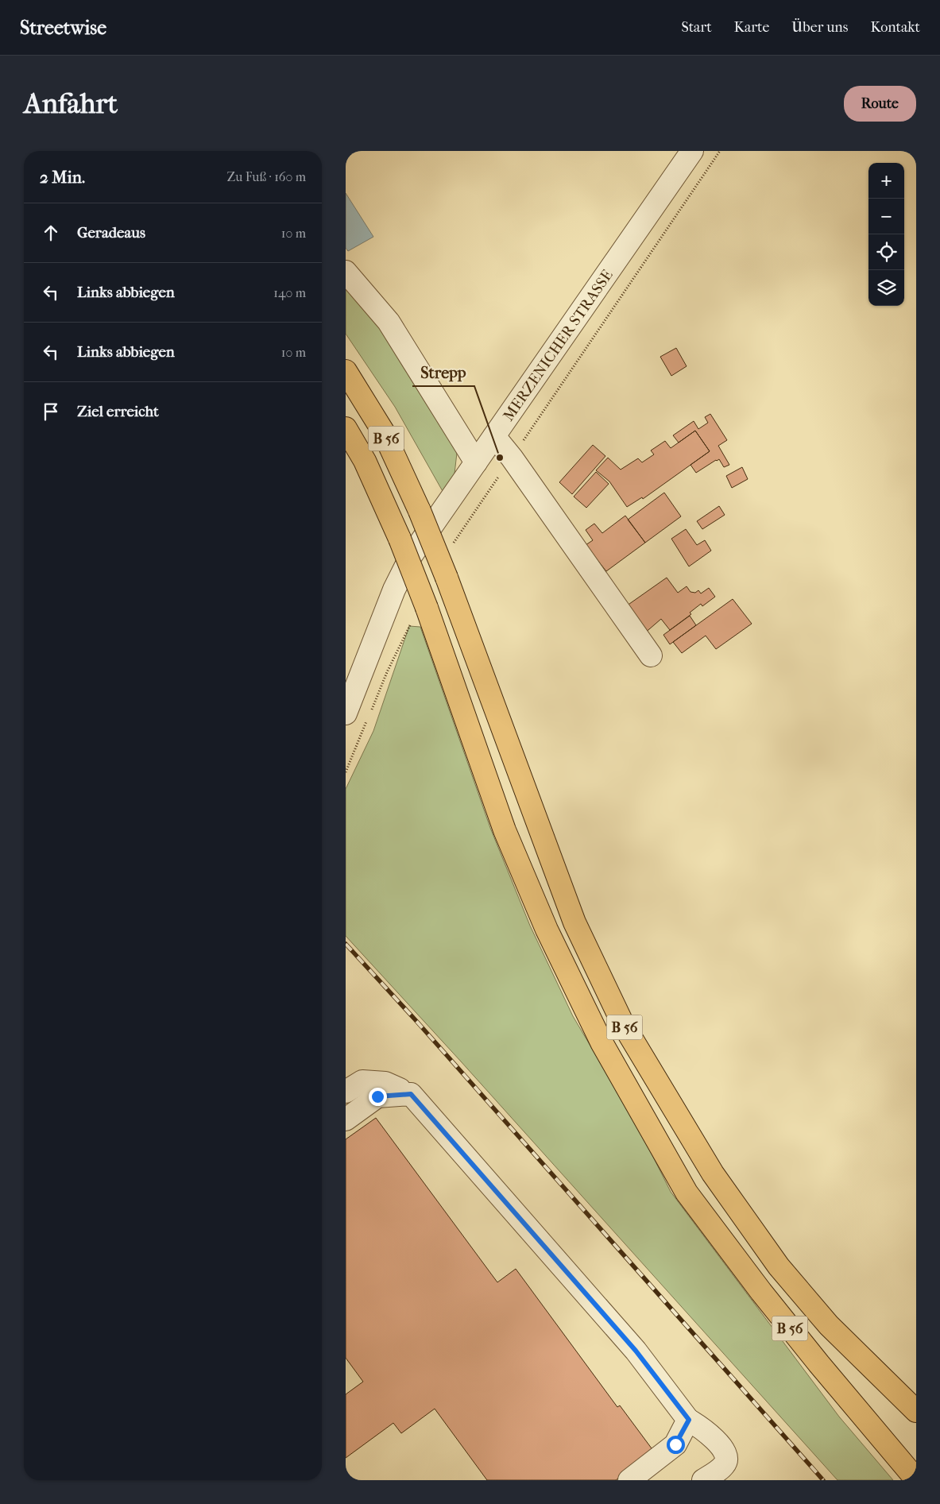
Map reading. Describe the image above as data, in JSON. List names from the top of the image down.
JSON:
{
  "streets": {
    "main road": ["B 56"],
    "street": ["MERZENICHER STRASSE"]
  },
  "places": ["Strepp"],
  "page": {
    "header": "Streetwise",
    "nav": [
      "Start",
      "Karte",
      "Über uns",
      "Kontakt"
    ],
    "buttons": "Route",
    "title": "Anfahrt",
    "heading": ["2 Min.", "Zu Fuß · 160 m"],
    "map_buttons": ["+", "−"],
    "list": [
      ["Geradeaus", "10 m"],
      ["Links abbiegen", "140 m"],
      ["Links abbiegen", "10 m"],
      "Ziel erreicht"
    ]
  }
}
